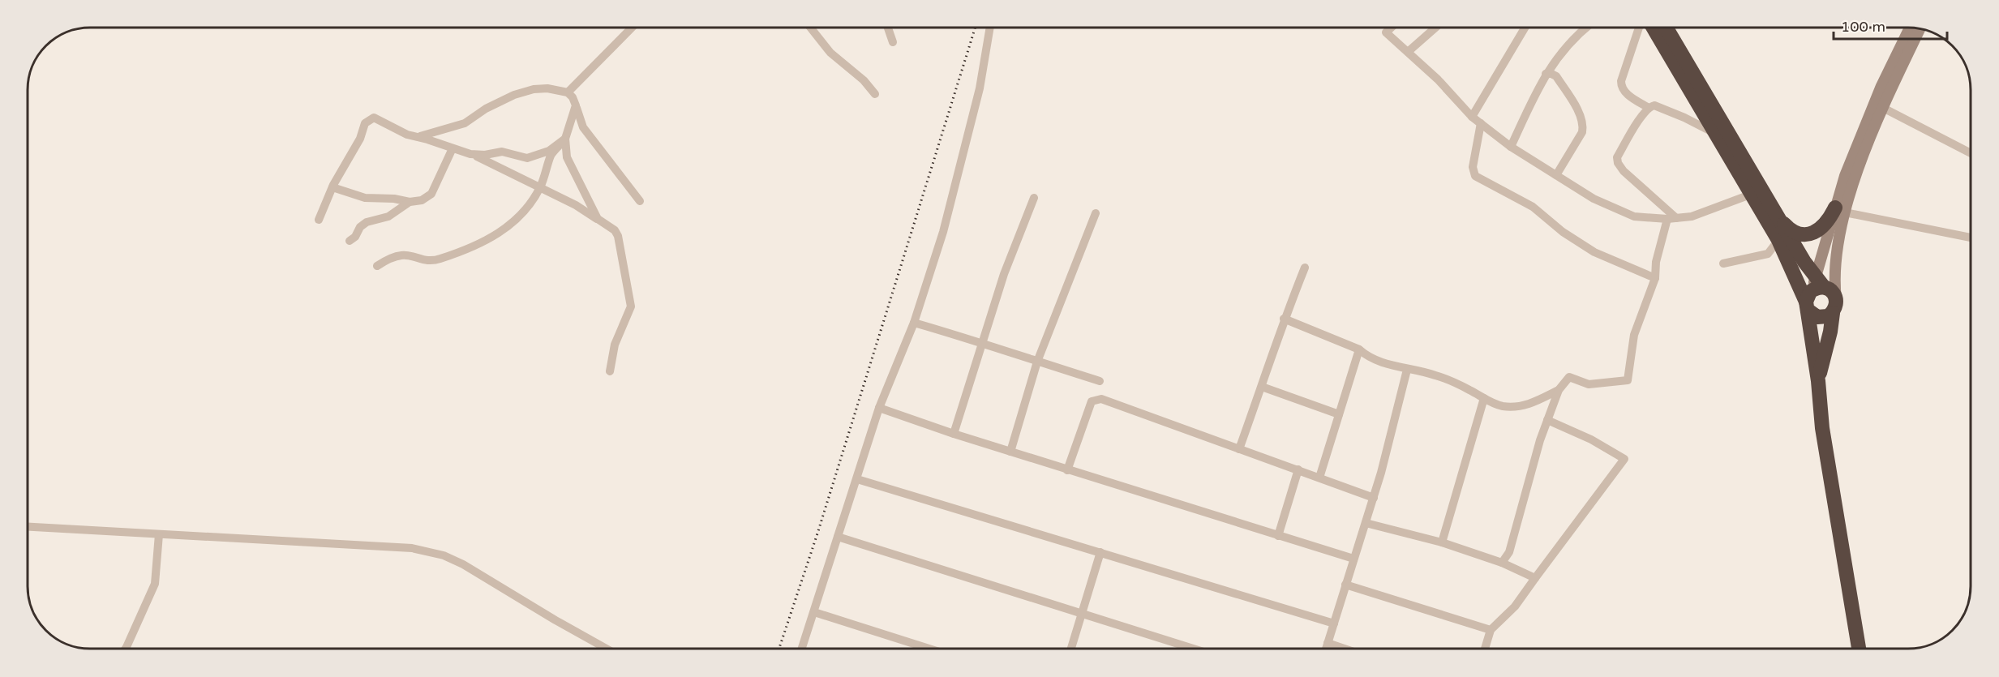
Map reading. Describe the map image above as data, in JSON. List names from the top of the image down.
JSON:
{
  "scale_bar": "100 m"
}
